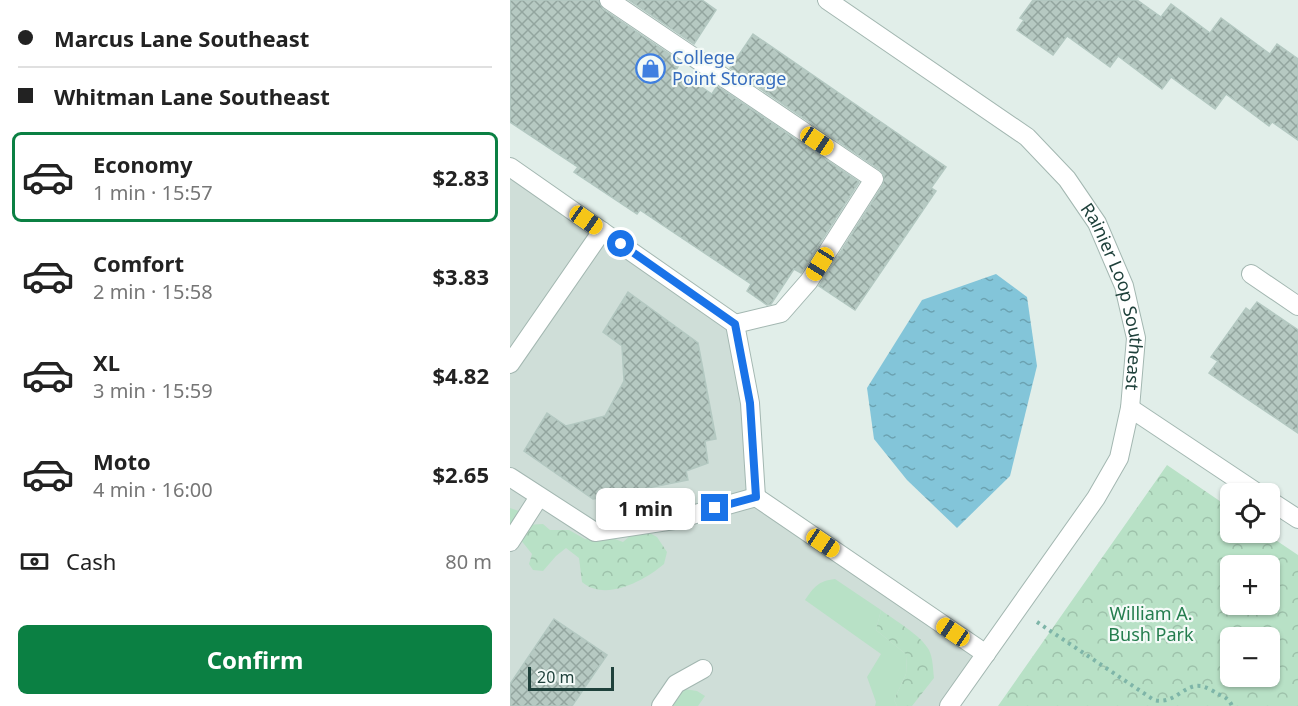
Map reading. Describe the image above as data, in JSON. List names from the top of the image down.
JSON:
{
  "streets": {
    "street": ["Rainier Loop Southeast"]
  },
  "parks": ["William A. Bush Park"],
  "places": {
    "shop": ["College Point Storage"]
  },
  "scale_bar": "20 m",
  "page": {
    "banner": ["Marcus Lane Southeast", "Whitman Lane Southeast"],
    "list": [
      {
        "name": "Economy",
        "note": "1 min · 15:57",
        "value": "$2.83"
      },
      {
        "name": "Comfort",
        "note": "2 min · 15:58",
        "value": "$3.83"
      },
      {
        "name": "XL",
        "note": "3 min · 15:59",
        "value": "$4.82"
      },
      {
        "name": "Moto",
        "note": "4 min · 16:00",
        "value": "$2.65"
      }
    ],
    "map_buttons": ["+", "−"],
    "bubble": "1 min",
    "pay": ["Cash", "80 m"],
    "buttons": "Confirm",
    "scale": "20 m"
  }
}
